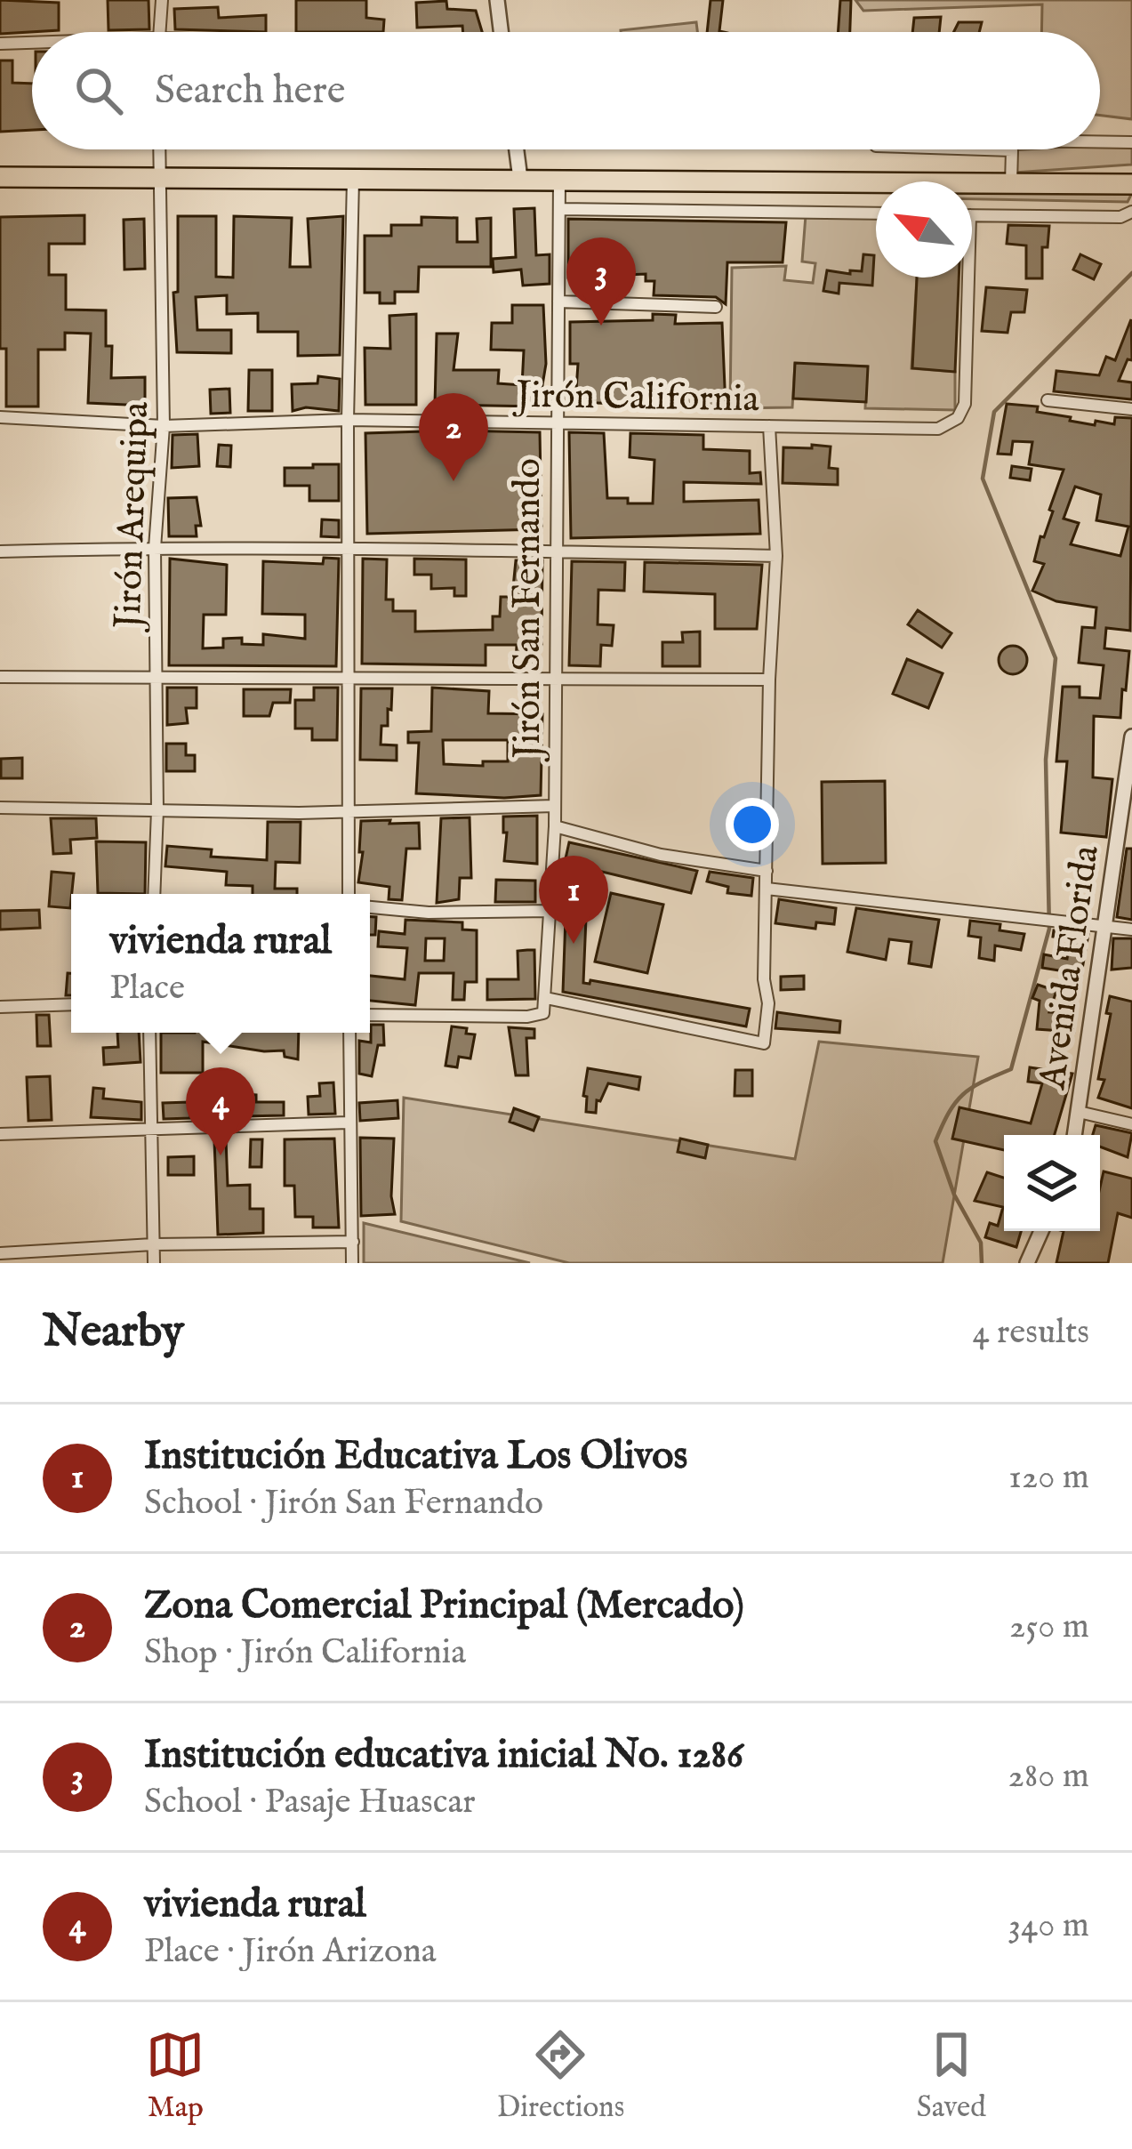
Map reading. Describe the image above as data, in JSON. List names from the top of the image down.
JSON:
{
  "streets": {
    "street": [
      "Jirón California",
      "Jirón Arequipa",
      "Jirón San Fernando",
      "Avenida Florida"
    ]
  },
  "crossings": [
    ["Jirón California", "Jirón Arequipa"],
    ["Jirón California", "Jirón San Fernando"]
  ],
  "north": "top left",
  "page": {
    "search": "Search here",
    "pins": [
      "3",
      "2",
      "1",
      "4"
    ],
    "popup": ["vivienda rural", "Place"],
    "heading": ["Nearby", "4 results"],
    "list": [
      {
        "mark": "1",
        "name": "Institución Educativa Los Olivos",
        "note": "School · Jirón San Fernando",
        "value": "120 m"
      },
      {
        "mark": "2",
        "name": "Zona Comercial Principal (Mercado)",
        "note": "Shop · Jirón California",
        "value": "250 m"
      },
      {
        "mark": "3",
        "name": "Institución educativa inicial No. 1286",
        "note": "School · Pasaje Huascar",
        "value": "280 m"
      },
      {
        "mark": "4",
        "name": "vivienda rural",
        "note": "Place · Jirón Arizona",
        "value": "340 m"
      }
    ],
    "nav": ["Map", "Directions", "Saved"]
  }
}
